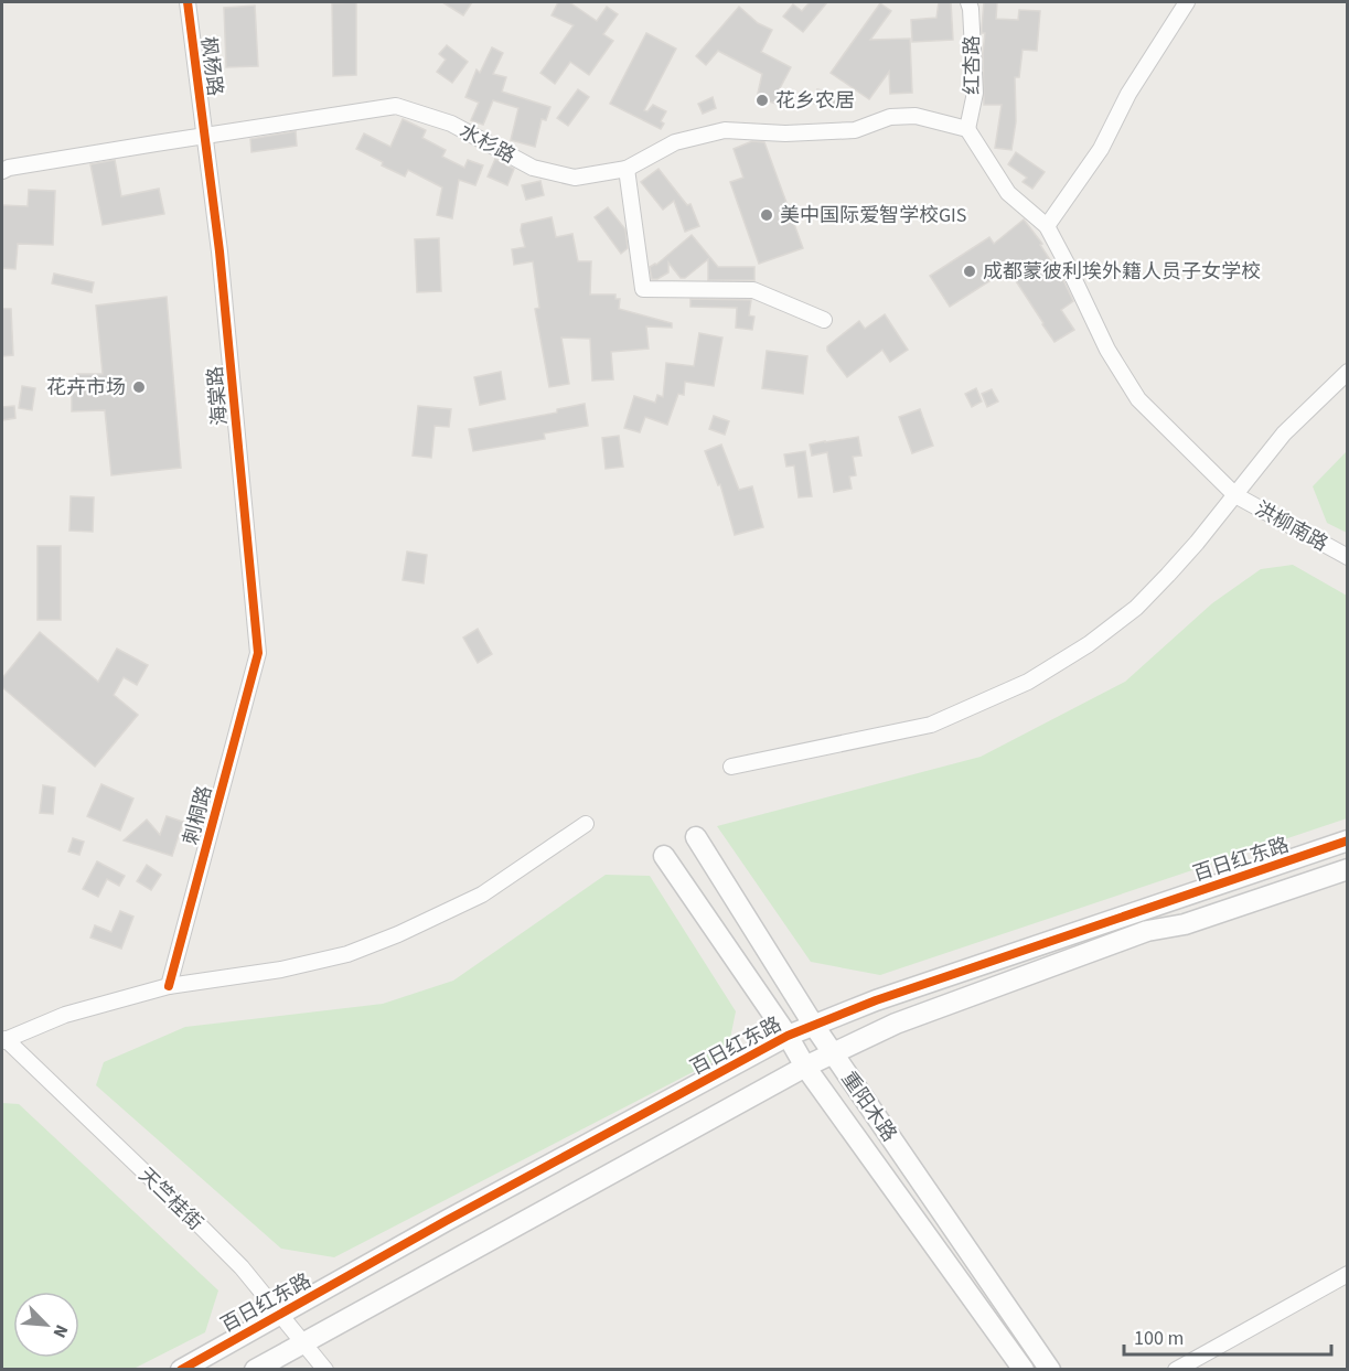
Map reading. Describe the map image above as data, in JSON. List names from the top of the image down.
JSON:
{
  "streets": {
    "street": [
      "红杏路",
      "枫杨路",
      "水杉路",
      "海棠路",
      "洪柳南路",
      "刺桐路",
      "百日红东路",
      "重阳木路",
      "天竺桂街"
    ]
  },
  "crossings": [
    ["红杏路", "水杉路"],
    ["枫杨路", "水杉路"],
    ["枫杨路", "海棠路"],
    ["水杉路", "海棠路"],
    ["海棠路", "刺桐路"],
    ["百日红东路", "重阳木路"],
    ["百日红东路", "天竺桂街"]
  ],
  "places": [
    "花乡农居",
    "美中国际爱智学校GIS",
    "成都蒙彼利埃外籍人员子女学校",
    "花卉市场"
  ],
  "scale_bar": "100 m",
  "north": "bottom right"
}
